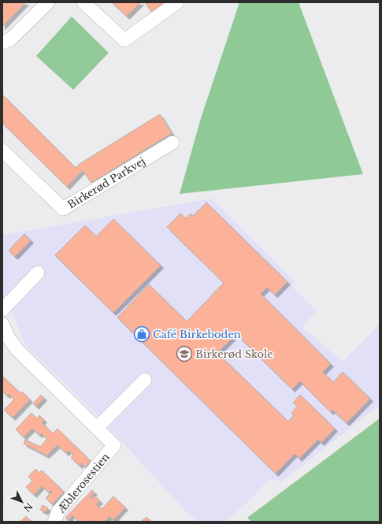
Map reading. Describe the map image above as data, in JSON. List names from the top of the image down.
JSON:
{
  "streets": {
    "street": ["Birkerød Parkvej", "Æblerosestien"]
  },
  "places": {
    "shop": ["Café Birkeboden"],
    "school or university": ["Birkerød Skole"]
  },
  "north": "bottom right"
}
